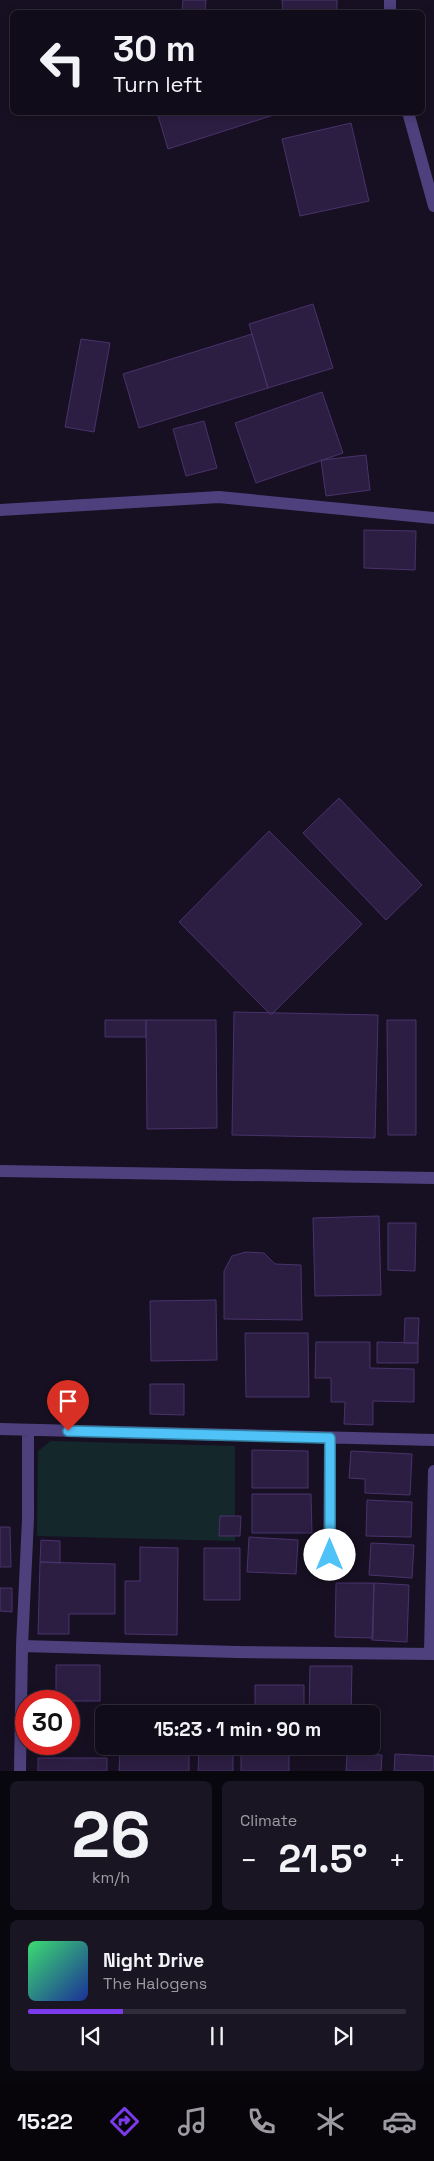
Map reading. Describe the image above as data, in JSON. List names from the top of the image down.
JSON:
{
  "page": {
    "turn": ["30 m", "Turn left"],
    "limit": "30",
    "trip": "15:23 · 1 min · 90 m",
    "tile": [
      ["26", "km/h"],
      "Climate"
    ],
    "heat": ["−", "21.5°", "+"],
    "song": ["Night Drive", "The Halogens"],
    "tabs": "15:22"
  }
}
